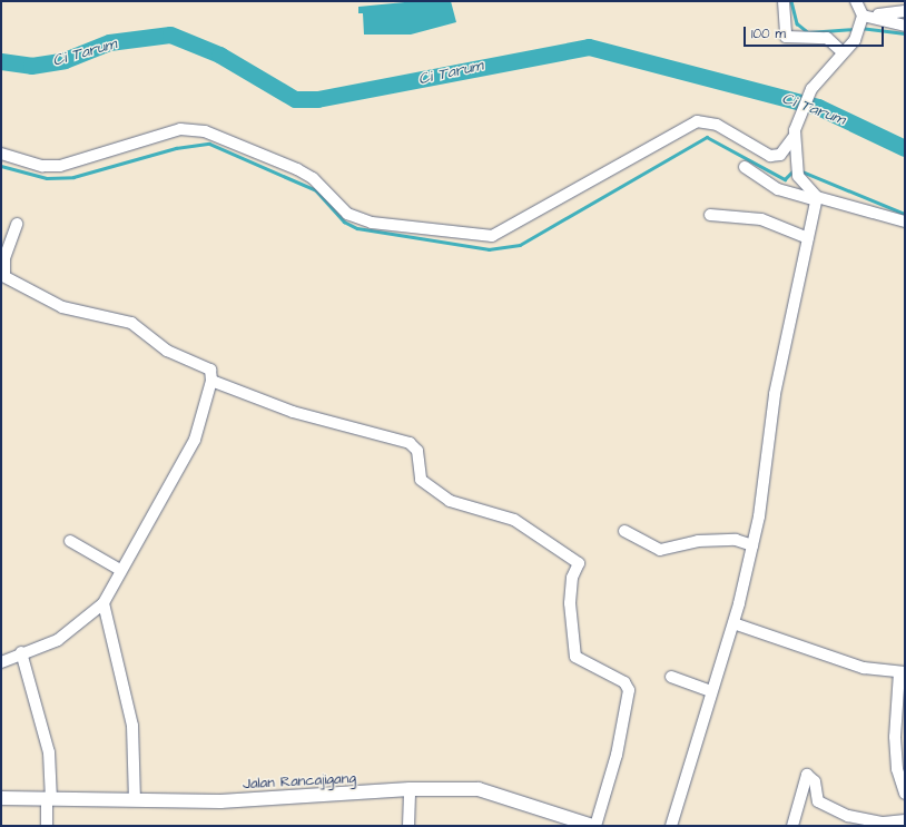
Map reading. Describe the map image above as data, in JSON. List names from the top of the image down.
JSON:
{
  "streets": {
    "main road": ["Jalan Rancajigang"]
  },
  "water": ["Ci Tarum"],
  "scale_bar": "100 m"
}
